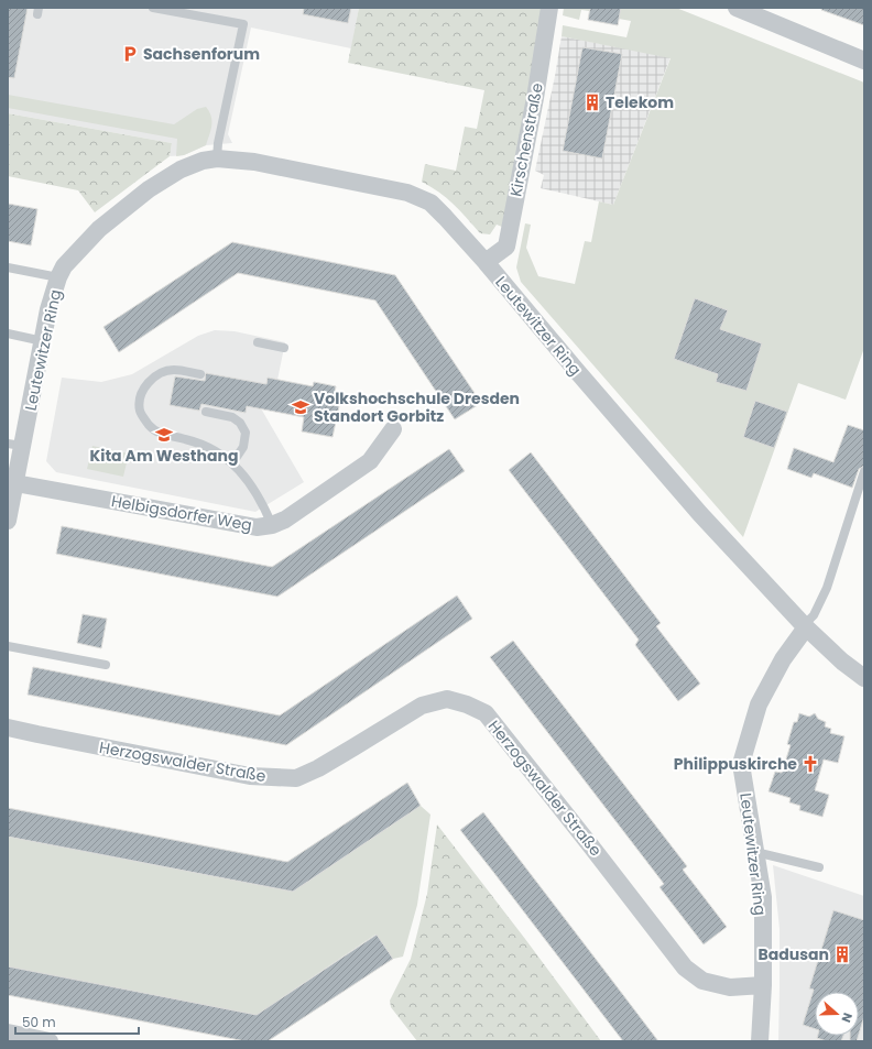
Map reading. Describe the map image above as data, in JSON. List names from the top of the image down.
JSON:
{
  "streets": {
    "street": [
      "Kirschenstraße",
      "Leutewitzer Ring",
      "Helbigsdorfer Weg",
      "Herzogswalder Straße"
    ]
  },
  "crossings": [
    ["Kirschenstraße", "Leutewitzer Ring"],
    ["Leutewitzer Ring", "Helbigsdorfer Weg"],
    ["Leutewitzer Ring", "Herzogswalder Straße"]
  ],
  "places": {
    "parking": ["Sachsenforum"],
    "building": ["Telekom", "Badusan"],
    "school or university": ["Volkshochschule Dresden Standort Gorbitz", "Kita Am Westhang"],
    "church": ["Philippuskirche"]
  },
  "scale_bar": "50 m",
  "north": "right"
}
